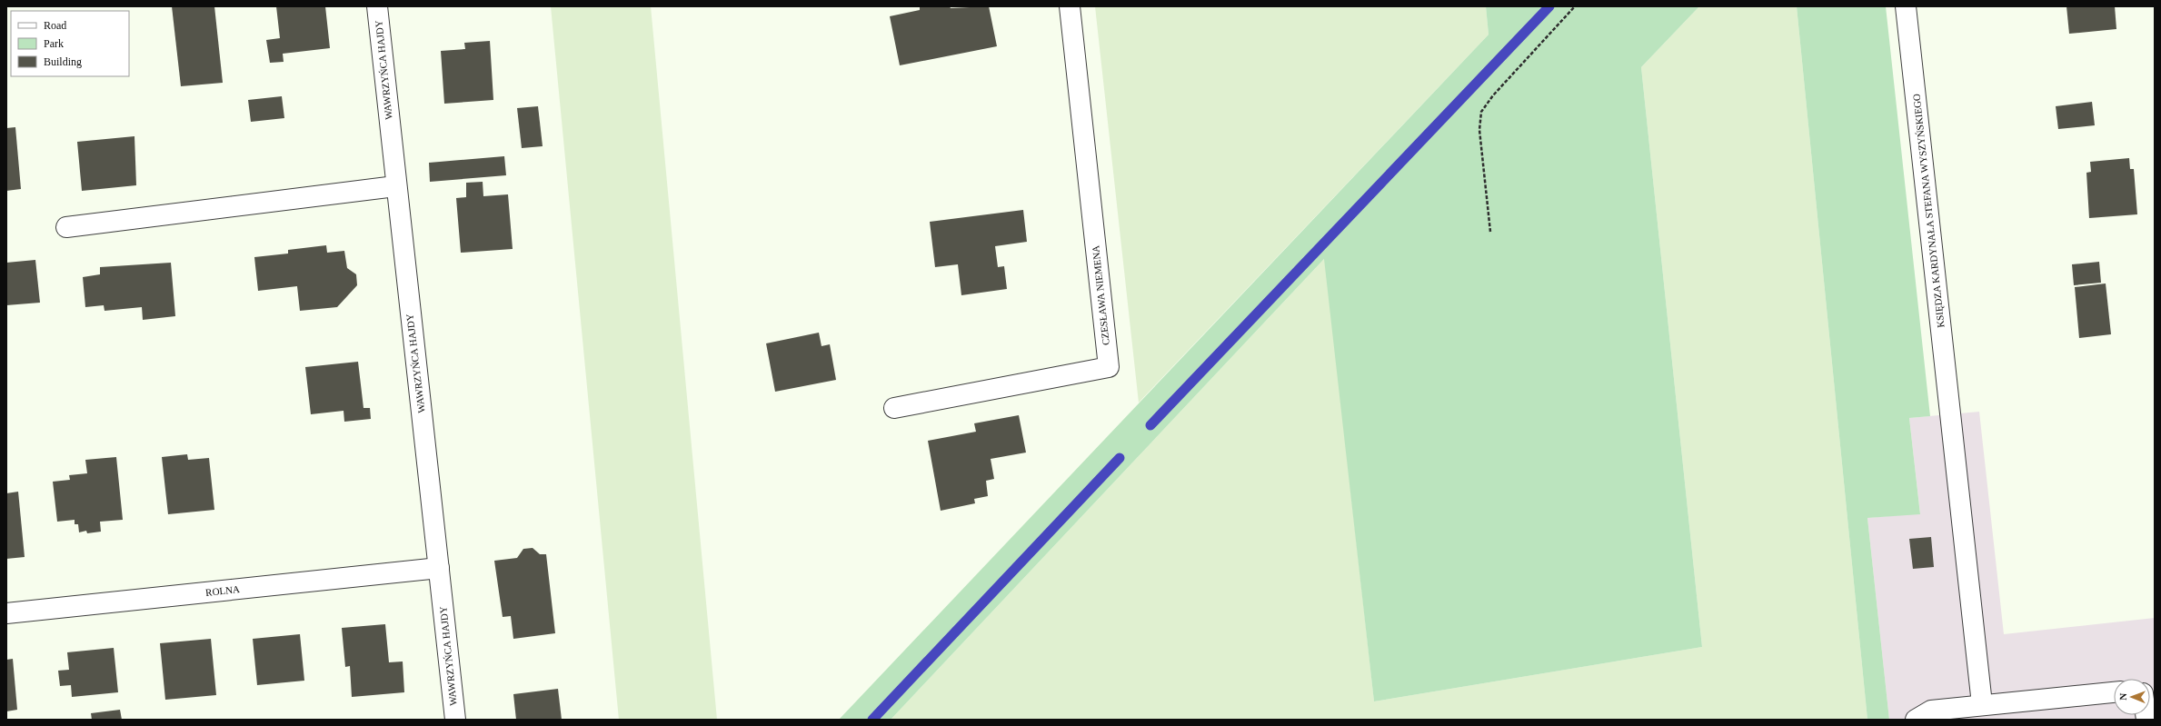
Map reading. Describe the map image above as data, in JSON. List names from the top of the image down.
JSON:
{
  "streets": {
    "street": [
      "WAWRZYŃCA HAJDY",
      "KSIĘDZA KARDYNAŁA STEFANA WYSZYŃSKIEGO",
      "CZESŁAWA NIEMENA",
      "ROLNA"
    ]
  },
  "crossings": [
    ["WAWRZYŃCA HAJDY", "ROLNA"]
  ],
  "legend": ["Road", "Park", "Building"],
  "north": "left"
}
